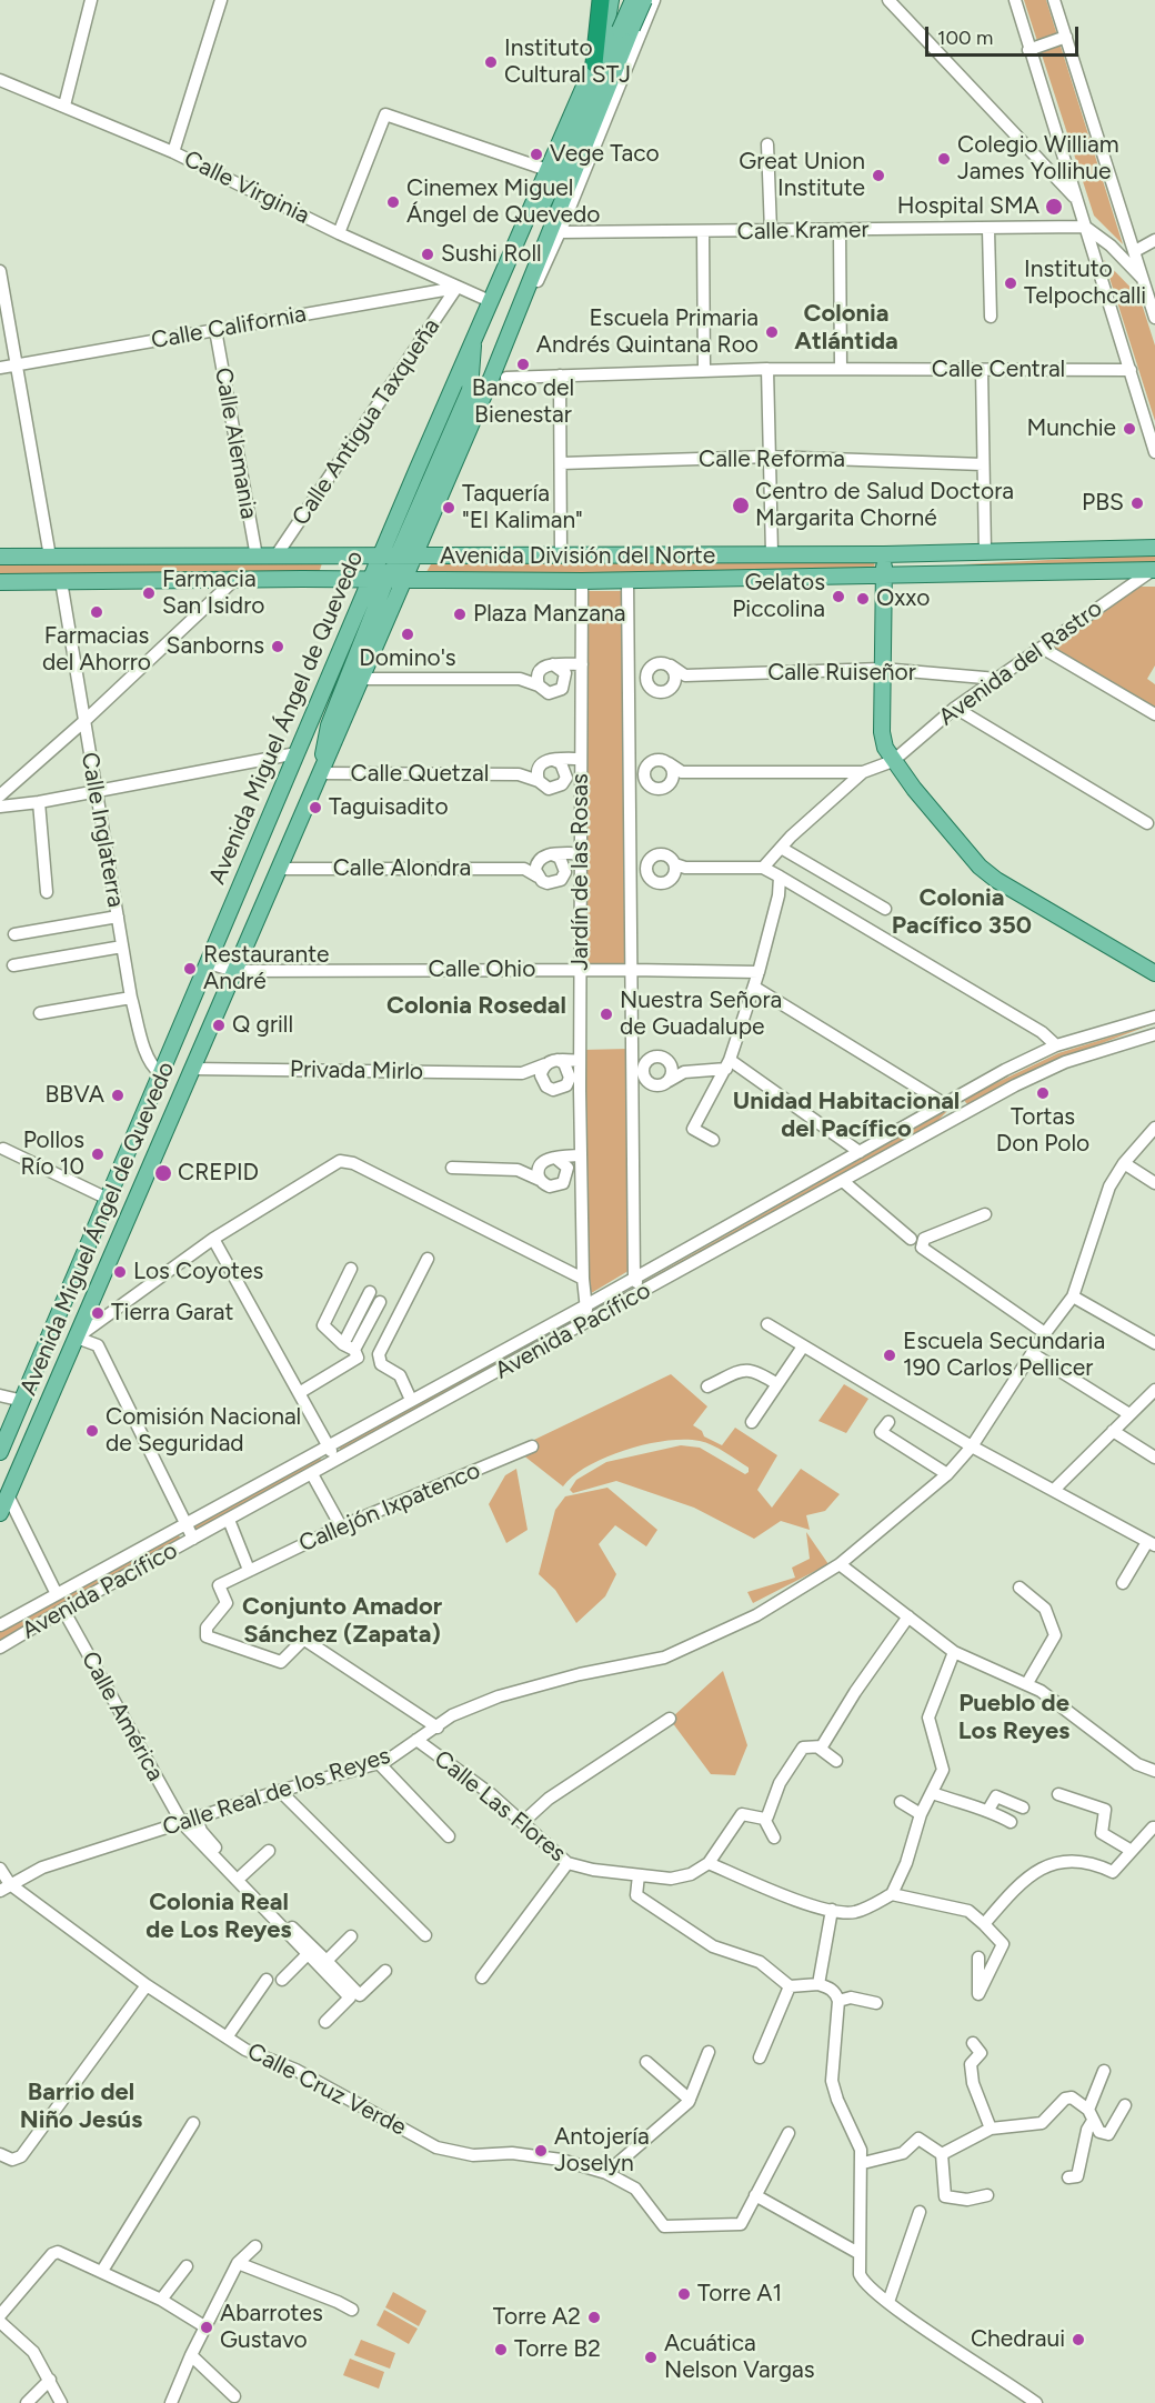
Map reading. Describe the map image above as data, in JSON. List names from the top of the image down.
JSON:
{
  "streets": {
    "main road": ["Avenida División del Norte", "Avenida Miguel Ángel de Quevedo"],
    "street": [
      "Calle Virginia",
      "Calle Kramer",
      "Calle California",
      "Calle Central",
      "Calle Antigua Taxqueña",
      "Calle Alemania",
      "Calle Reforma",
      "Avenida del Rastro",
      "Calle Ruiseñor",
      "Calle Quetzal",
      "Calle Inglaterra",
      "Calle Alondra",
      "Jardín de las Rosas",
      "Calle Ohio",
      "Privada Mirlo",
      "Avenida Pacífico",
      "Callejón Ixpatenco",
      "Calle América",
      "Calle Real de los Reyes",
      "Calle Las Flores",
      "Calle Cruz Verde"
    ]
  },
  "crossings": [
    ["Calle Virginia", "Calle California"],
    ["Calle Virginia", "Calle Antigua Taxqueña"],
    ["Calle Virginia", "Avenida Miguel Ángel de Quevedo"],
    ["Calle Kramer", "Avenida Miguel Ángel de Quevedo"],
    ["Calle California", "Calle Antigua Taxqueña"],
    ["Calle California", "Calle Alemania"],
    ["Calle Antigua Taxqueña", "Avenida División del Norte"],
    ["Calle Alemania", "Avenida División del Norte"],
    ["Avenida División del Norte", "Avenida del Rastro"],
    ["Avenida División del Norte", "Avenida Miguel Ángel de Quevedo"],
    ["Avenida División del Norte", "Calle Inglaterra"],
    ["Avenida División del Norte", "Jardín de las Rosas"],
    ["Avenida del Rastro", "Calle Ruiseñor"],
    ["Avenida Miguel Ángel de Quevedo", "Calle Quetzal"],
    ["Avenida Miguel Ángel de Quevedo", "Calle Inglaterra"],
    ["Avenida Miguel Ángel de Quevedo", "Calle Alondra"],
    ["Avenida Miguel Ángel de Quevedo", "Calle Ohio"],
    ["Avenida Miguel Ángel de Quevedo", "Privada Mirlo"],
    ["Calle Quetzal", "Jardín de las Rosas"],
    ["Jardín de las Rosas", "Calle Ohio"],
    ["Jardín de las Rosas", "Privada Mirlo"],
    ["Jardín de las Rosas", "Avenida Pacífico"],
    ["Avenida Pacífico", "Calle América"],
    ["Callejón Ixpatenco", "Calle Real de los Reyes"],
    ["Calle América", "Calle Real de los Reyes"],
    ["Calle Real de los Reyes", "Calle Las Flores"],
    ["Calle Real de los Reyes", "Calle Cruz Verde"]
  ],
  "districts": [
    "Colonia Atlántida",
    "Colonia Pacífico 350",
    "Colonia Rosedal",
    "Unidad Habitacional del Pacífico",
    "Conjunto Amador Sánchez (Zapata)",
    "Pueblo de Los Reyes",
    "Colonia Real de Los Reyes",
    "Barrio del Niño Jesús"
  ],
  "places": [
    "Instituto Cultural STJ",
    "Vege Taco",
    "Colegio William James Yollihue",
    "Great Union Institute",
    "Cinemex Miguel Ángel de Quevedo",
    "Hospital SMA",
    "Sushi Roll",
    "Instituto Telpochcalli",
    "Escuela Primaria Andrés Quintana Roo",
    "Banco del Bienestar",
    "Munchie",
    "PBS",
    "Centro de Salud Doctora Margarita Chorné",
    "Taquería \"El Kaliman\"",
    "Farmacia San Isidro",
    "Gelatos Piccolina",
    "Oxxo",
    "Farmacias del Ahorro",
    "Plaza Manzana",
    "Domino's",
    "Sanborns",
    "Taguisadito",
    "Restaurante André",
    "Nuestra Señora de Guadalupe",
    "Q grill",
    "Tortas Don Polo",
    "BBVA",
    "Pollos Río 10",
    "CREPID",
    "Los Coyotes",
    "Tierra Garat",
    "Escuela Secundaria 190 Carlos Pellicer",
    "Comisión Nacional de Seguridad",
    "Antojería Joselyn",
    "Torre A1",
    "Torre A2",
    "Abarrotes Gustavo",
    "Chedraui",
    "Torre B2",
    "Acuática Nelson Vargas"
  ],
  "scale_bar": "100 m"
}
